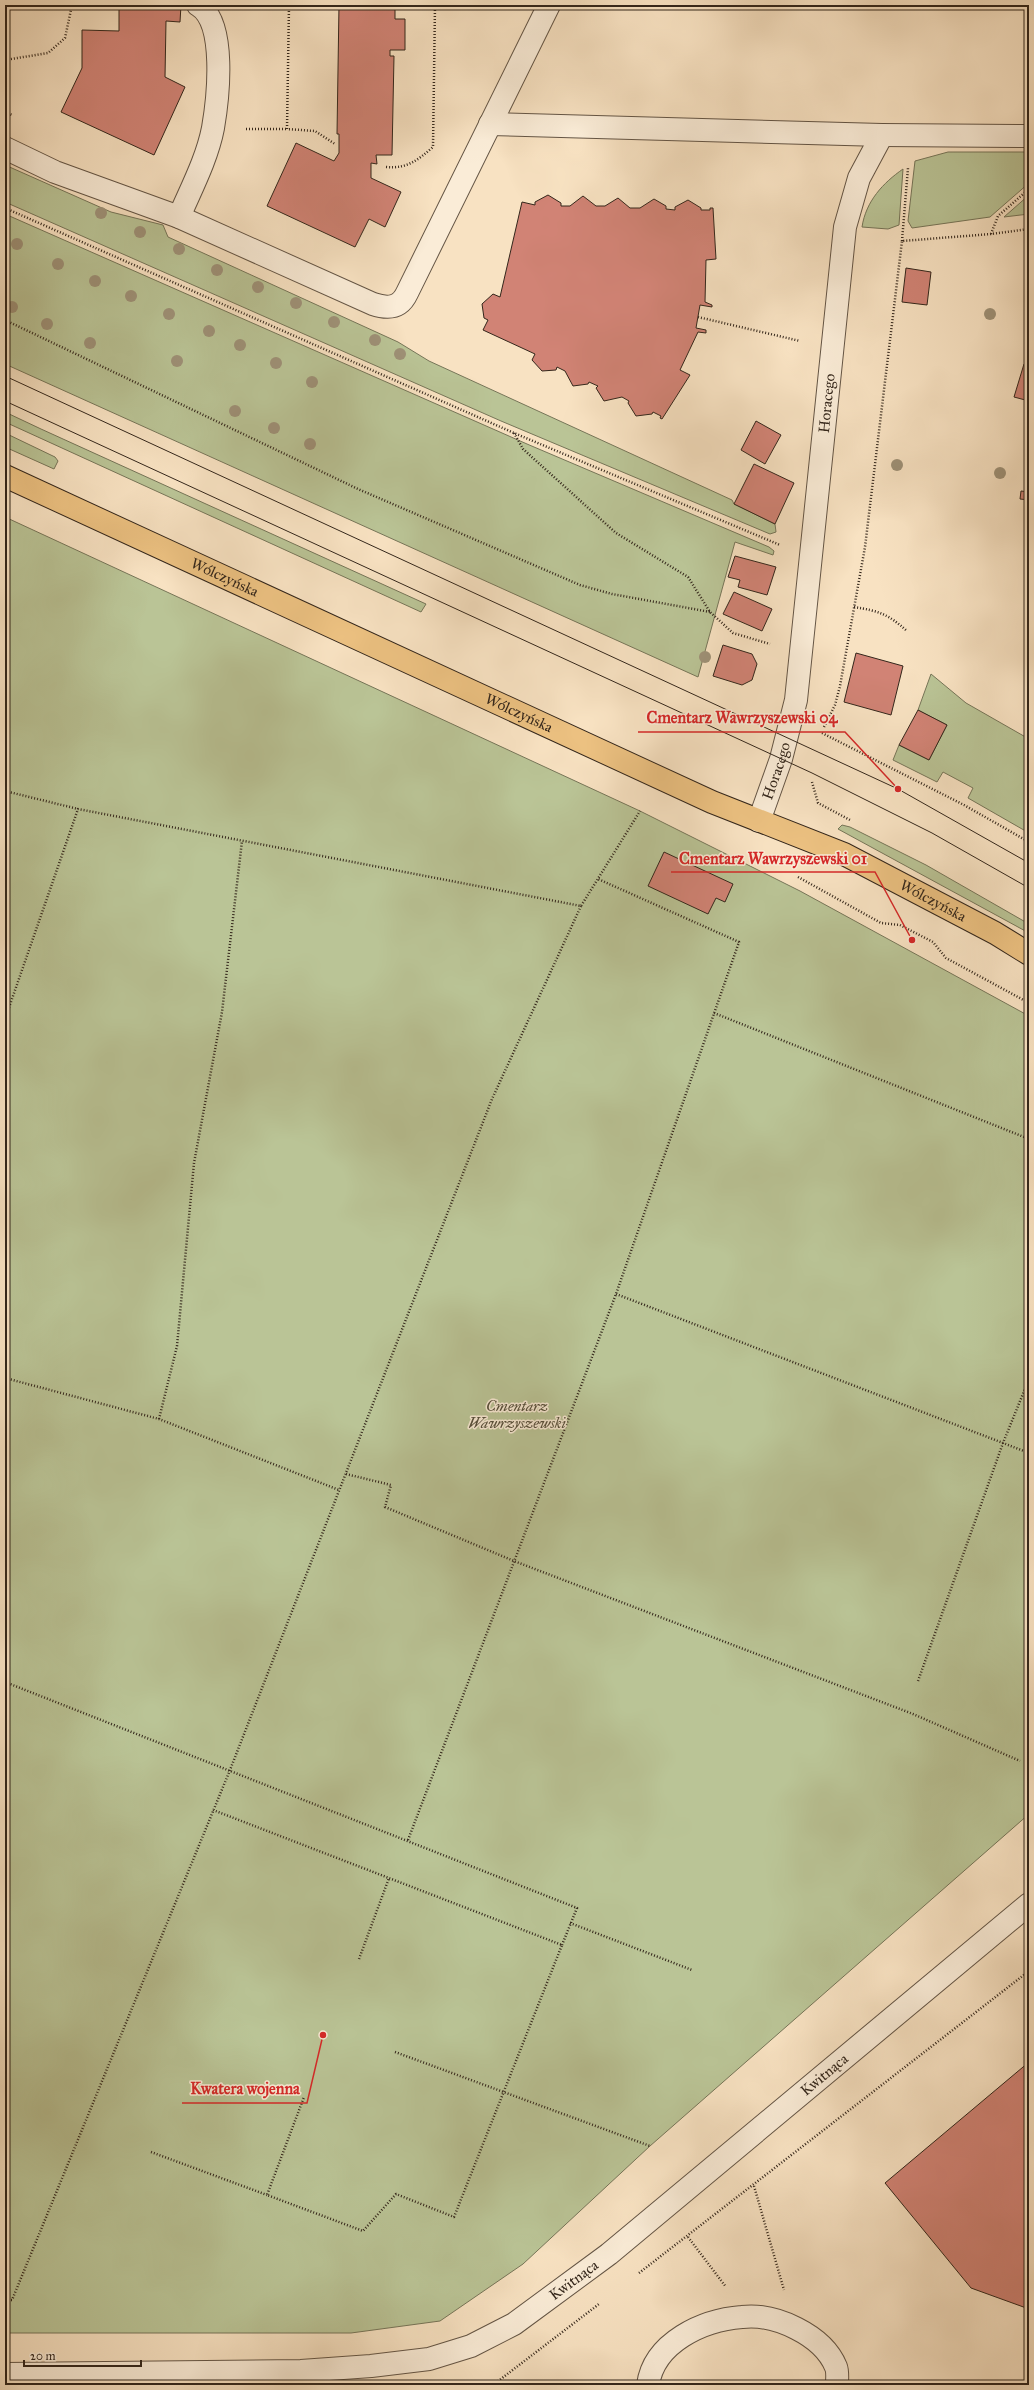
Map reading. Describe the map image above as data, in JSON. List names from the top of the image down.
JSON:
{
  "streets": {
    "main road": ["Wólczyńska"],
    "street": ["Horacego", "Kwitnąca"]
  },
  "crossings": [
    ["Horacego", "Wólczyńska"]
  ],
  "parks": ["Cmentarz Wawrzyszewski"],
  "places": ["Cmentarz Wawrzyszewski 04", "Cmentarz Wawrzyszewski 01", "Kwatera wojenna"],
  "scale_bar": "20 m"
}
